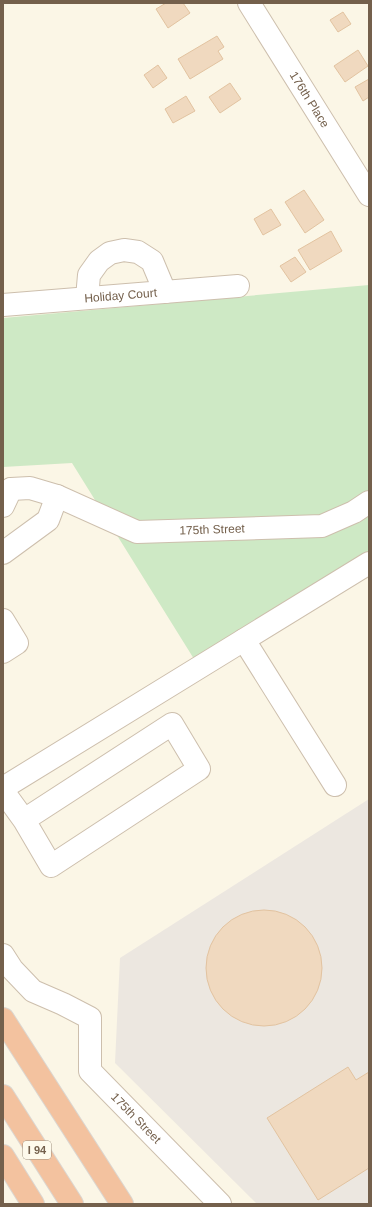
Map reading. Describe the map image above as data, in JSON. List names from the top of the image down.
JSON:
{
  "streets": {
    "highway": ["I 94"],
    "street": ["176th Place", "Holiday Court", "175th Street"]
  }
}
